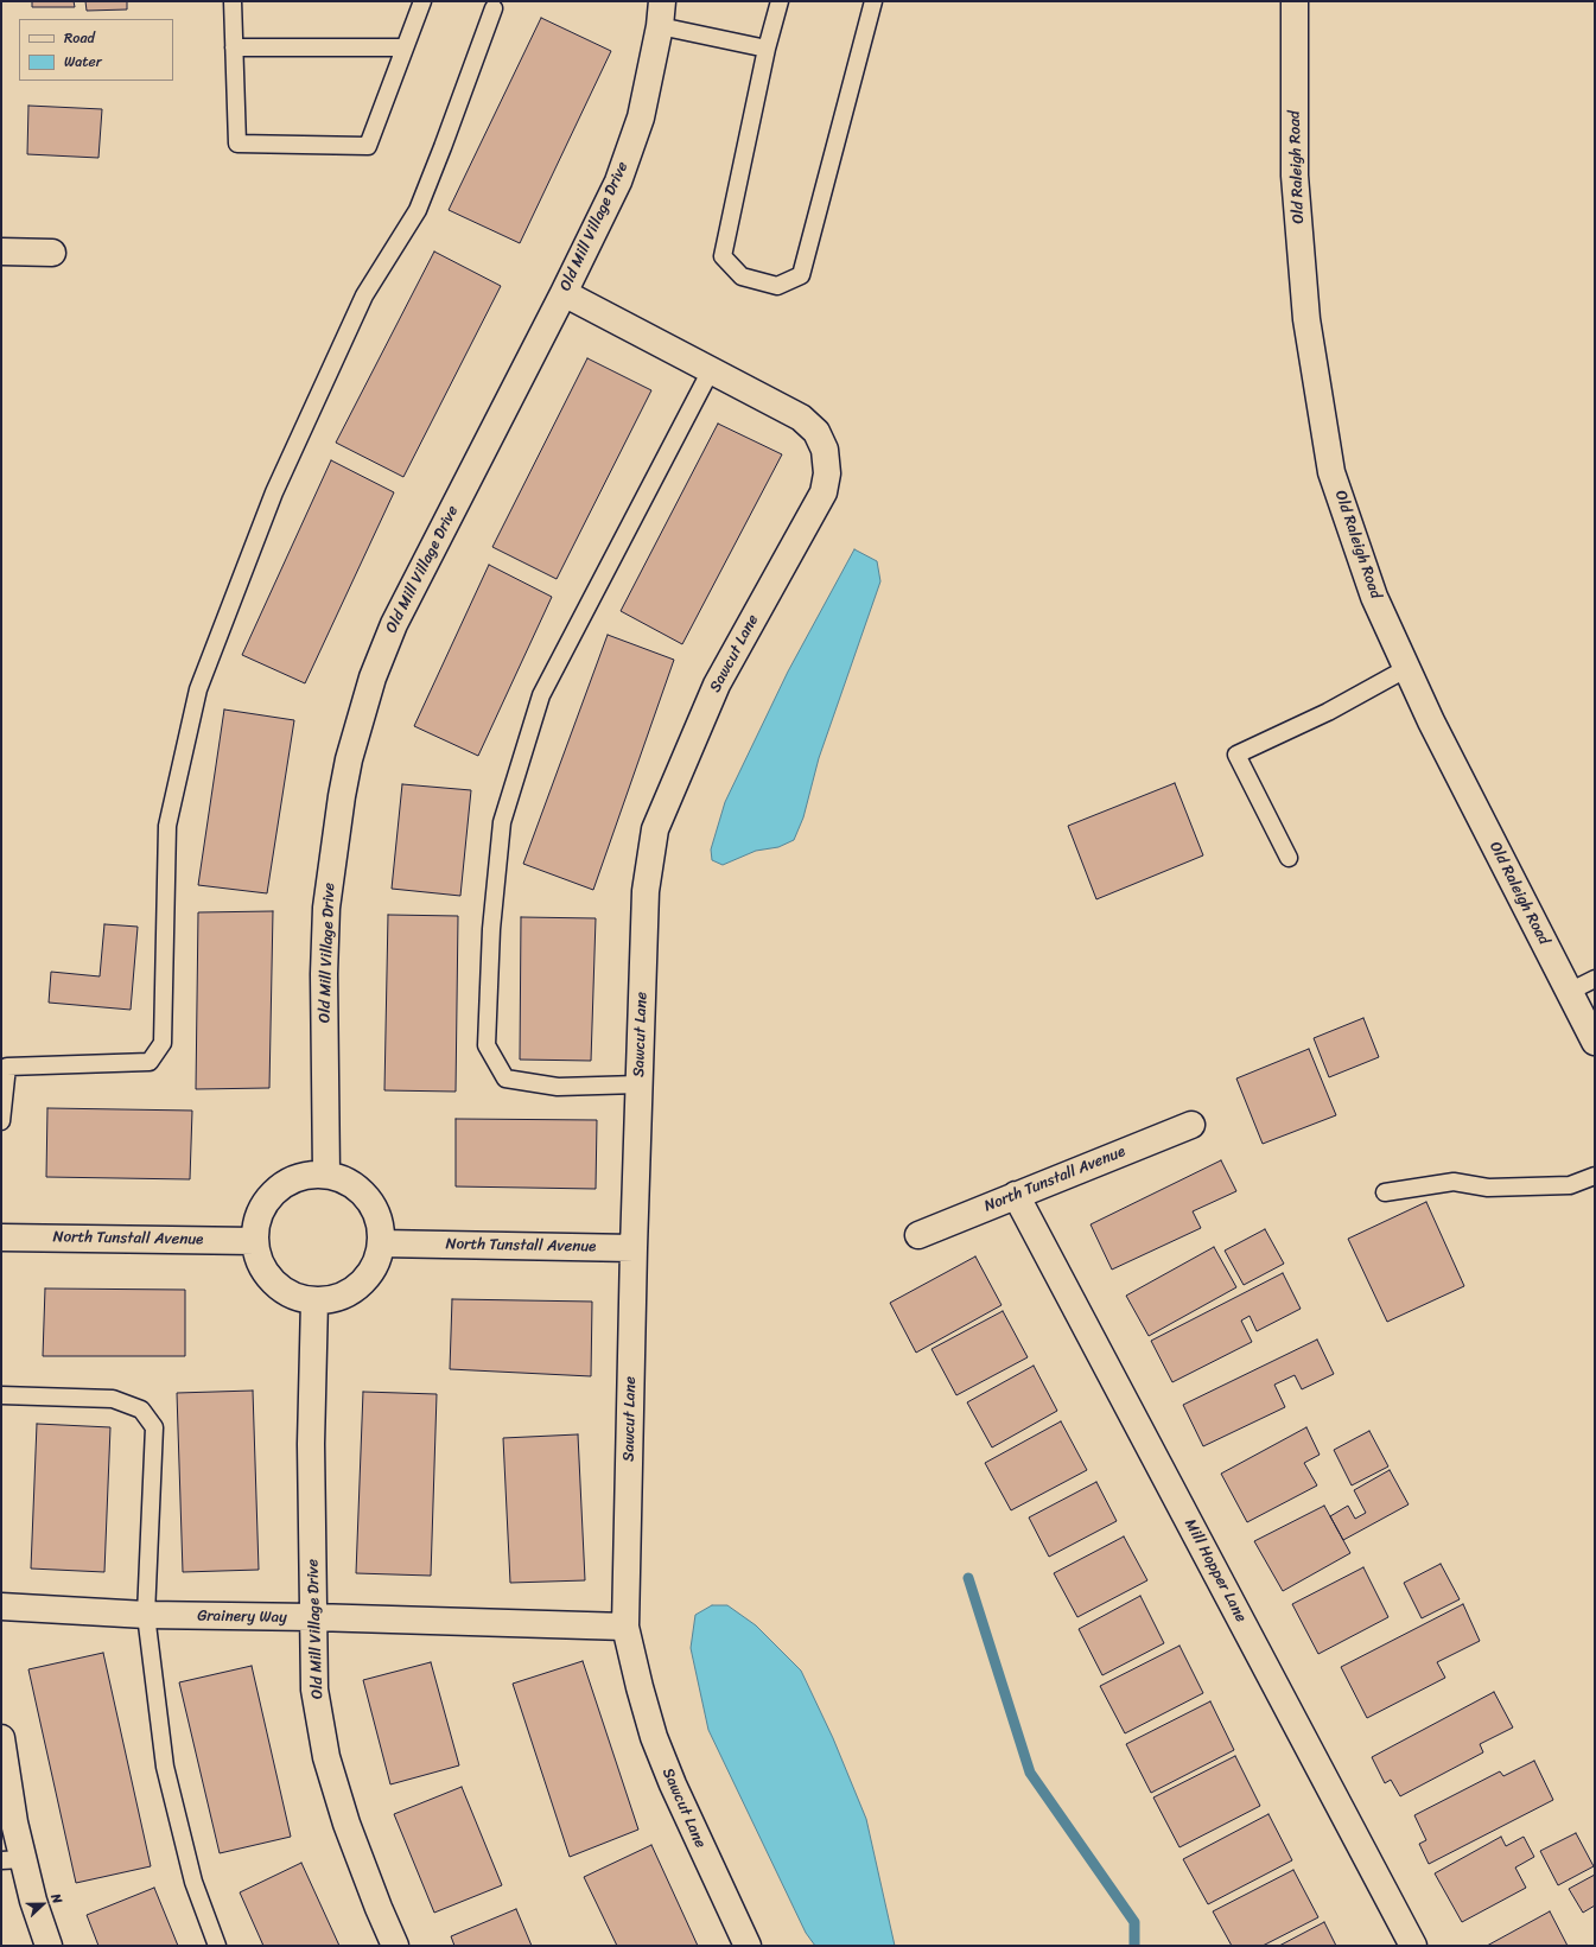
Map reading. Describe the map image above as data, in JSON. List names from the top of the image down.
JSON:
{
  "streets": {
    "street": [
      "Old Raleigh Road",
      "Old Mill Village Drive",
      "Sawcut Lane",
      "North Tunstall Avenue",
      "Mill Hopper Lane",
      "Grainery Way"
    ]
  },
  "crossings": [
    ["Old Mill Village Drive", "Sawcut Lane"],
    ["Old Mill Village Drive", "North Tunstall Avenue"],
    ["Old Mill Village Drive", "Grainery Way"],
    ["Sawcut Lane", "North Tunstall Avenue"],
    ["Sawcut Lane", "Grainery Way"],
    ["North Tunstall Avenue", "Mill Hopper Lane"]
  ],
  "legend": ["Road", "Water"],
  "north": "right"
}
